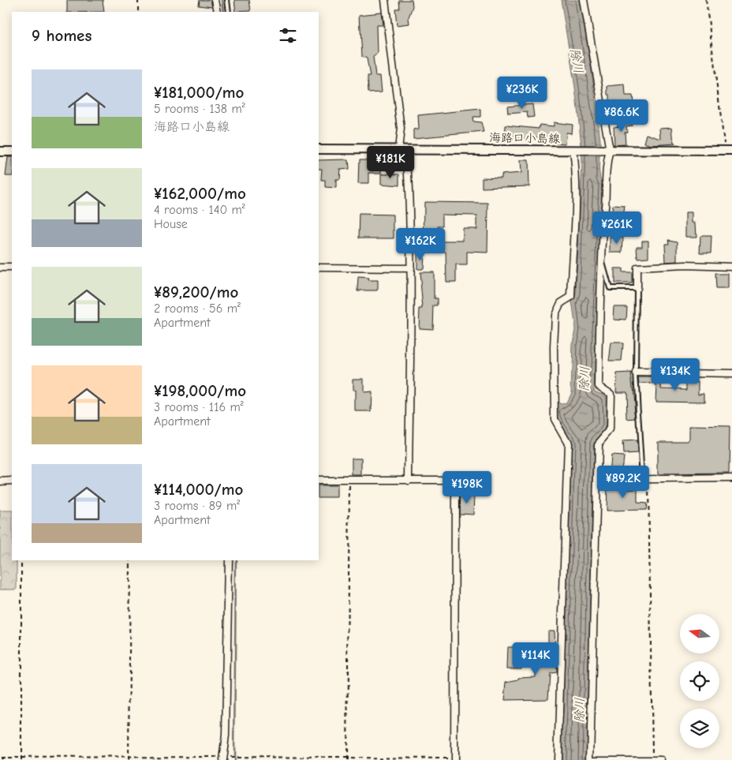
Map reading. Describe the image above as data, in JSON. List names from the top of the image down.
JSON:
{
  "streets": {
    "main road": ["海路口小島線"]
  },
  "water": ["除川"],
  "north": "left",
  "page": {
    "heading": "9 homes",
    "list": [
      {
        "name": "¥181,000/mo",
        "note": "5 rooms · 138 m² · 海路口小島線"
      },
      {
        "name": "¥162,000/mo",
        "note": "4 rooms · 140 m² · House"
      },
      {
        "name": "¥89,200/mo",
        "note": "2 rooms · 56 m² · Apartment"
      },
      {
        "name": "¥198,000/mo",
        "note": "3 rooms · 116 m² · Apartment"
      },
      {
        "name": "¥114,000/mo",
        "note": "3 rooms · 89 m² · Apartment"
      }
    ],
    "price": [
      "¥236K",
      "¥86.6K",
      "¥181K",
      "¥261K",
      "¥162K",
      "¥134K",
      "¥89.2K",
      "¥198K",
      "¥114K"
    ]
  }
}
